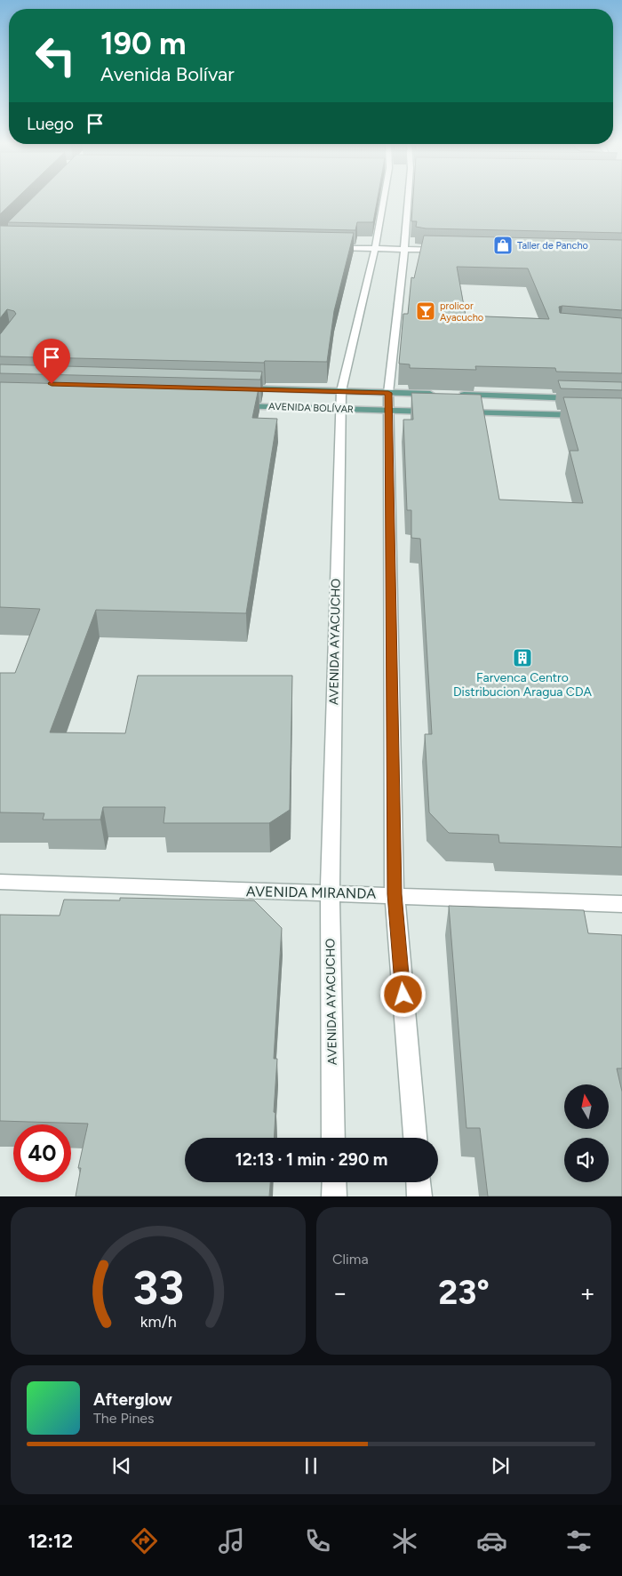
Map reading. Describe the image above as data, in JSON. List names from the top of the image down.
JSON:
{
  "streets": {
    "main road": ["AVENIDA BOLÍVAR"],
    "street": ["AVENIDA AYACUCHO", "AVENIDA MIRANDA"]
  },
  "crossings": [
    ["AVENIDA BOLÍVAR", "AVENIDA AYACUCHO"],
    ["AVENIDA AYACUCHO", "AVENIDA MIRANDA"]
  ],
  "places": {
    "shop": ["Taller de Pancho"],
    "bar": ["prolicor Ayacucho"],
    "building": ["Farvenca Centro Distribucion Aragua CDA"]
  },
  "north": "top",
  "page": {
    "turn": ["190 m", "Avenida Bolívar"],
    "then": "Luego",
    "limit": "40",
    "trip": "12:13 · 1 min · 290 m",
    "tile": "Clima",
    "heat": ["−", "23°", "+"],
    "song": ["Afterglow", "The Pines"],
    "tabs": "12:12",
    "gauge": ["33", "km/h"]
  }
}
